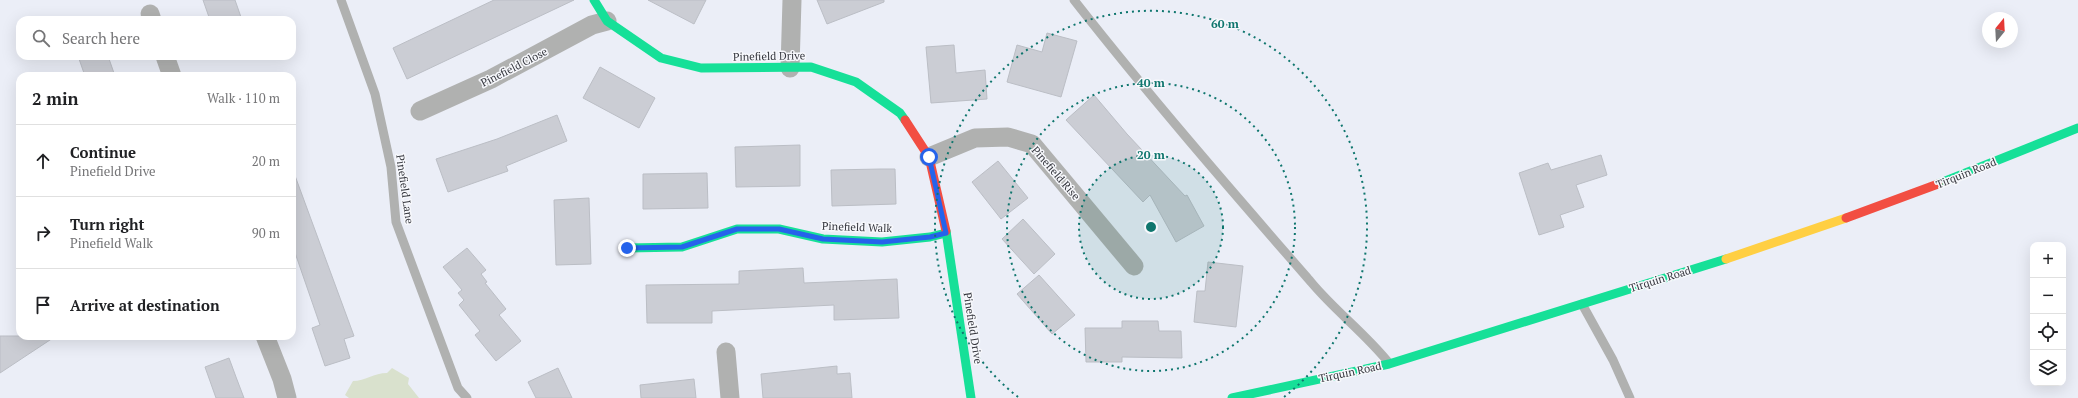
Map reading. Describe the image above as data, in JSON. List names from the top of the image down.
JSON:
{
  "streets": {
    "street": [
      "Pinefield Drive",
      "Pinefield Close",
      "Pinefield Rise",
      "Tirquin Road",
      "Pinefield Walk"
    ],
    "lane": ["Pinefield Lane"]
  },
  "crossings": [
    ["Pinefield Drive", "Pinefield Close"],
    ["Pinefield Drive", "Pinefield Rise"],
    ["Pinefield Drive", "Pinefield Walk"]
  ],
  "north": "top",
  "page": {
    "search": "Search here",
    "heading": ["2 min", "Walk · 110 m"],
    "list": [
      ["Continue", "Pinefield Drive", "20 m"],
      ["Turn right", "Pinefield Walk", "90 m"],
      "Arrive at destination"
    ],
    "map_buttons": ["+", "−"]
  },
  "rings": ["60 m", "40 m", "20 m"]
}
